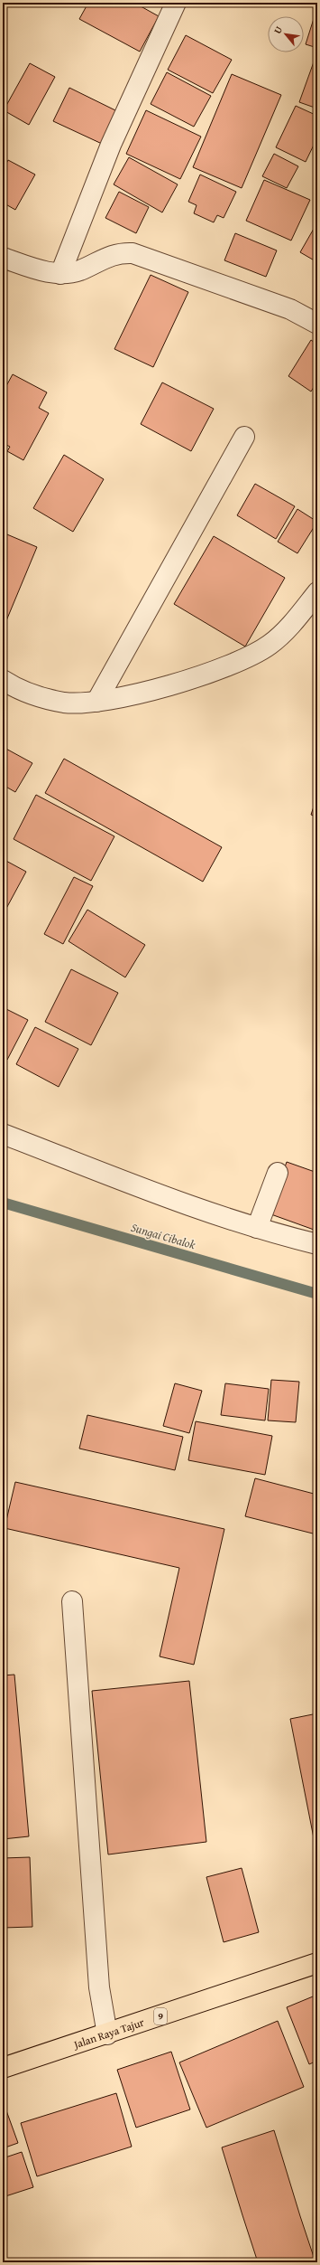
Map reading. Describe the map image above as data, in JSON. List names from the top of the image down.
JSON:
{
  "streets": {
    "highway": ["9", "Jalan Raya Tajur"]
  },
  "water": ["Sungai Cibalok"],
  "north": "top left"
}
